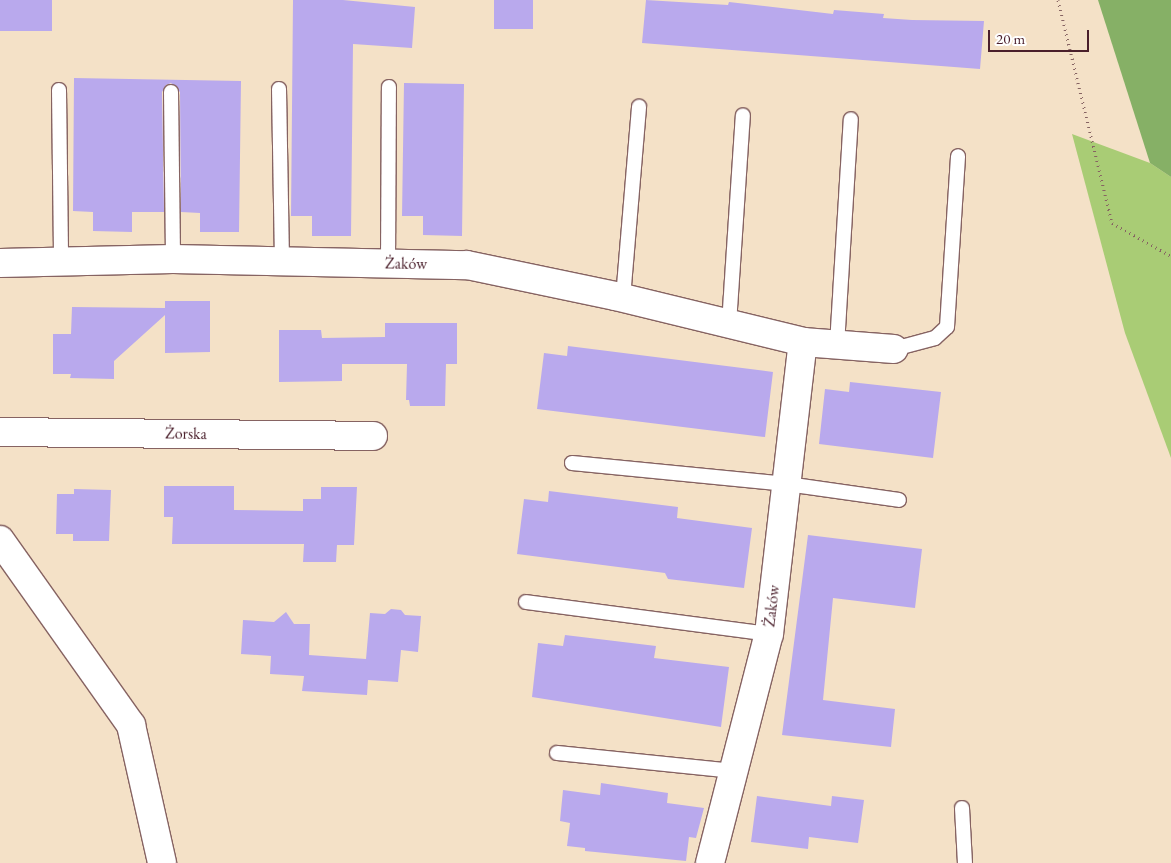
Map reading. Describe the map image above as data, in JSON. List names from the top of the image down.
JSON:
{
  "streets": {
    "street": ["Żaków", "Żorska"]
  },
  "scale_bar": "20 m"
}
